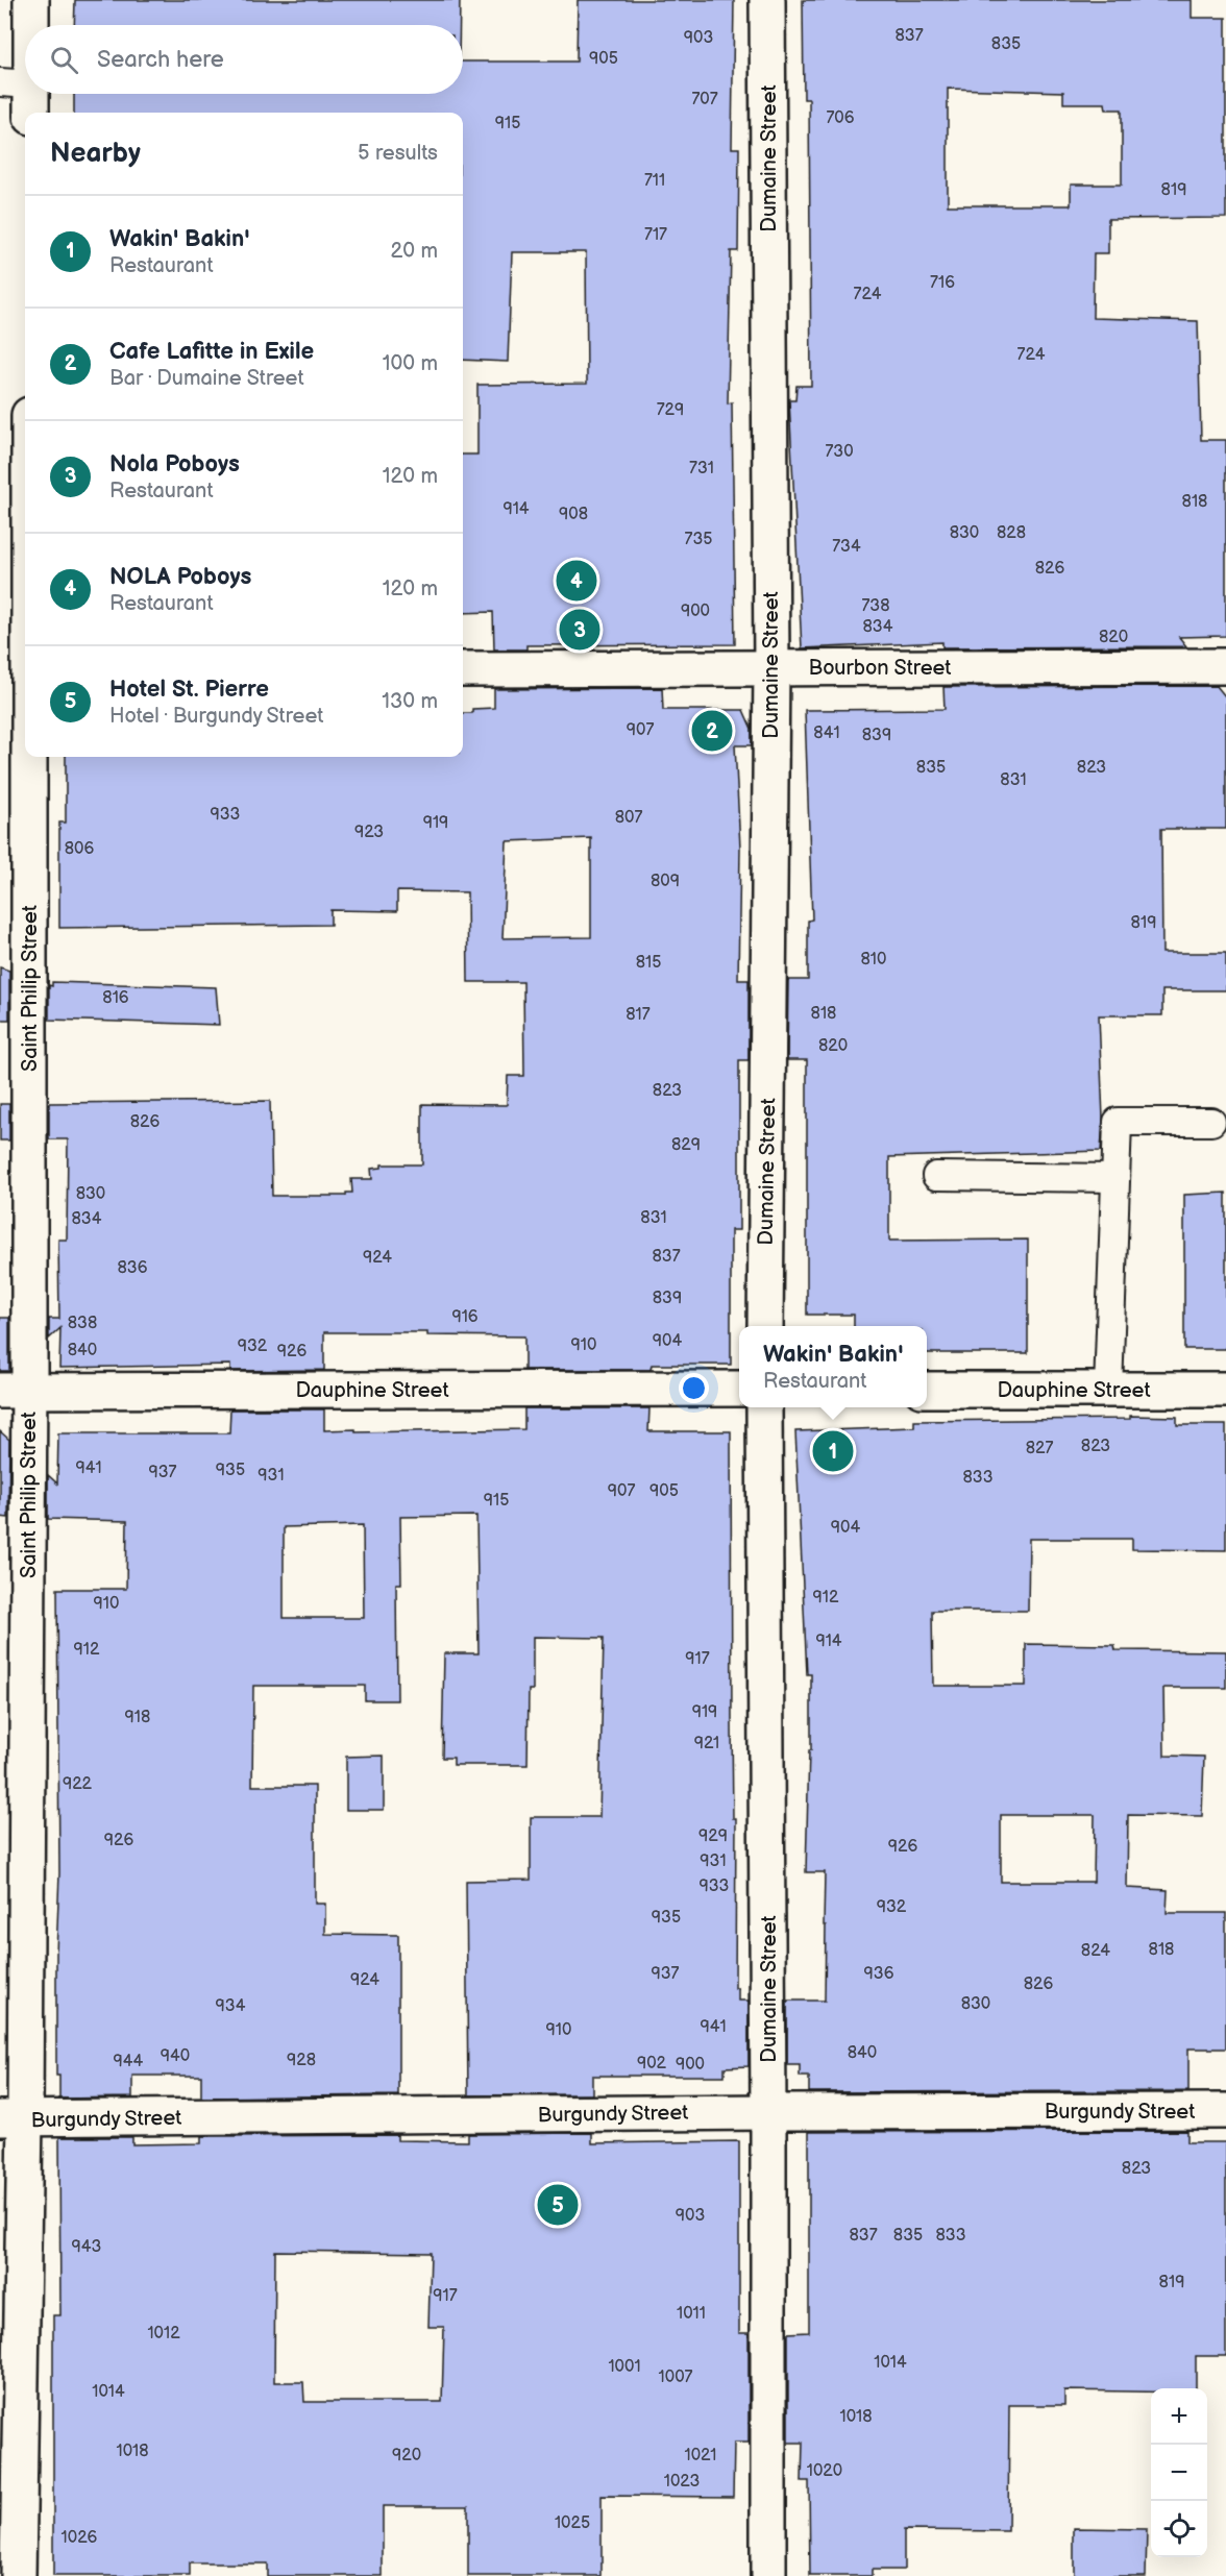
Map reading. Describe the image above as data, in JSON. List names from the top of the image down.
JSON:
{
  "streets": {
    "street": [
      "Dumaine Street",
      "Bourbon Street",
      "Saint Philip Street",
      "Dauphine Street",
      "Burgundy Street"
    ]
  },
  "crossings": [
    ["Dumaine Street", "Bourbon Street"],
    ["Dumaine Street", "Burgundy Street"],
    ["Saint Philip Street", "Dauphine Street"],
    ["Saint Philip Street", "Burgundy Street"]
  ],
  "house_numbers": [
    "837",
    "903",
    "835",
    "905",
    "707",
    "706",
    "915",
    "711",
    "819",
    "717",
    "716",
    "724",
    "724",
    "729",
    "730",
    "731",
    "818",
    "914",
    "908",
    "830",
    "828",
    "735",
    "734",
    "826",
    "738",
    "900",
    "834",
    "820",
    "907",
    "841",
    "839",
    "835",
    "823",
    "831",
    "933",
    "807",
    "919",
    "923",
    "806",
    "809",
    "819",
    "810",
    "815",
    "816",
    "818",
    "817",
    "820",
    "823",
    "826",
    "829",
    "830",
    "831",
    "834",
    "837",
    "924",
    "836",
    "839",
    "916",
    "838",
    "904",
    "910",
    "932",
    "840",
    "926",
    "823",
    "827",
    "941",
    "935",
    "937",
    "931",
    "833",
    "907",
    "905",
    "915",
    "904",
    "912",
    "910",
    "914",
    "912",
    "917",
    "919",
    "918",
    "921",
    "922",
    "929",
    "926",
    "926",
    "931",
    "933",
    "932",
    "935",
    "818",
    "824",
    "937",
    "936",
    "924",
    "826",
    "830",
    "934",
    "941",
    "910",
    "840",
    "940",
    "928",
    "944",
    "902",
    "900",
    "823",
    "903",
    "837",
    "835",
    "833",
    "943",
    "819",
    "917",
    "1011",
    "1012",
    "1014",
    "1001",
    "1007",
    "1014",
    "1018",
    "1018",
    "920",
    "1021",
    "1020",
    "1023",
    "1025",
    "1026"
  ],
  "page": {
    "search": "Search here",
    "heading": ["Nearby", "5 results"],
    "list": [
      {
        "mark": "1",
        "name": "Wakin' Bakin'",
        "note": "Restaurant",
        "value": "20 m"
      },
      {
        "mark": "2",
        "name": "Cafe Lafitte in Exile",
        "note": "Bar · Dumaine Street",
        "value": "100 m"
      },
      {
        "mark": "3",
        "name": "Nola Poboys",
        "note": "Restaurant",
        "value": "120 m"
      },
      {
        "mark": "4",
        "name": "NOLA Poboys",
        "note": "Restaurant",
        "value": "120 m"
      },
      {
        "mark": "5",
        "name": "Hotel St. Pierre",
        "note": "Hotel · Burgundy Street",
        "value": "130 m"
      }
    ],
    "pins": [
      "4",
      "3",
      "2",
      "1",
      "5"
    ],
    "popup": ["Wakin' Bakin'", "Restaurant"],
    "map_buttons": ["+", "−"]
  }
}
